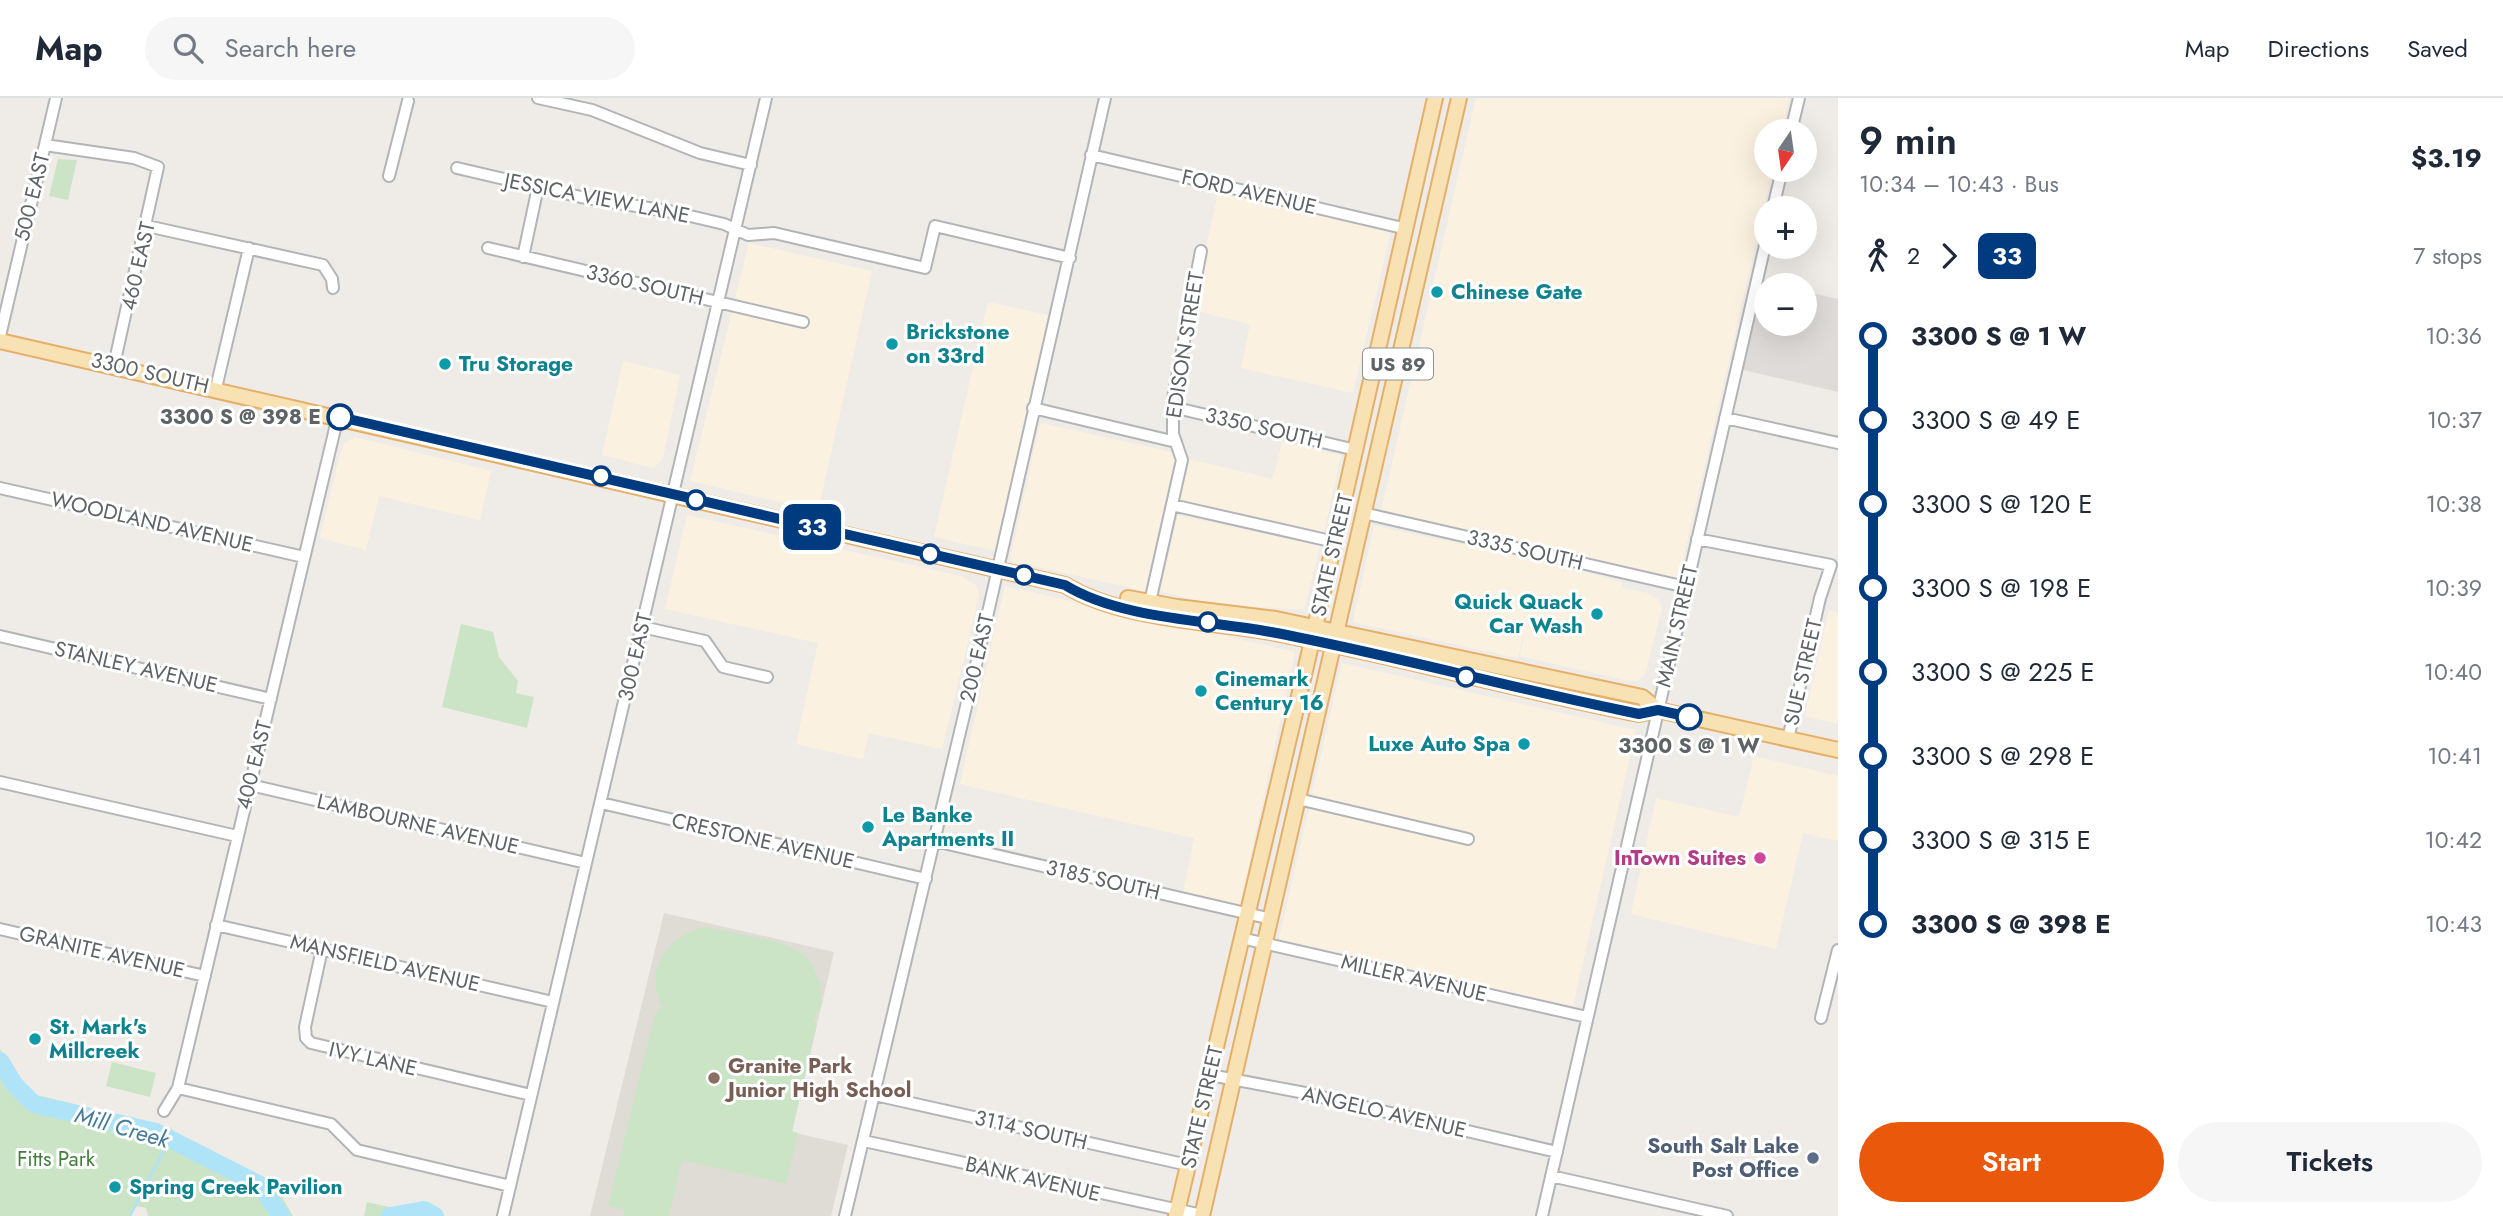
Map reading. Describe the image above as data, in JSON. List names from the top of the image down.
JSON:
{
  "streets": {
    "main road": ["US 89", "3300 SOUTH", "STATE STREET"],
    "street": [
      "FORD AVENUE",
      "500 EAST",
      "JESSICA VIEW LANE",
      "460 EAST",
      "3360 SOUTH",
      "EDISON STREET",
      "3350 SOUTH",
      "WOODLAND AVENUE",
      "3335 SOUTH",
      "MAIN STREET",
      "300 EAST",
      "200 EAST",
      "STANLEY AVENUE",
      "SUE STREET",
      "400 EAST",
      "LAMBOURNE AVENUE",
      "CRESTONE AVENUE",
      "3185 SOUTH",
      "GRANITE AVENUE",
      "MANSFIELD AVENUE",
      "MILLER AVENUE",
      "IVY LANE",
      "ANGELO AVENUE",
      "3114 SOUTH",
      "BANK AVENUE"
    ]
  },
  "crossings": [
    ["FORD AVENUE", "STATE STREET"],
    ["FORD AVENUE", "200 EAST"],
    ["500 EAST", "460 EAST"],
    ["500 EAST", "3300 SOUTH"],
    ["JESSICA VIEW LANE", "300 EAST"],
    ["JESSICA VIEW LANE", "200 EAST"],
    ["460 EAST", "3300 SOUTH"],
    ["3360 SOUTH", "300 EAST"],
    ["EDISON STREET", "3300 SOUTH"],
    ["EDISON STREET", "3350 SOUTH"],
    ["3300 SOUTH", "STATE STREET"],
    ["3300 SOUTH", "MAIN STREET"],
    ["3300 SOUTH", "300 EAST"],
    ["3300 SOUTH", "200 EAST"],
    ["3300 SOUTH", "SUE STREET"],
    ["3300 SOUTH", "400 EAST"],
    ["3350 SOUTH", "STATE STREET"],
    ["WOODLAND AVENUE", "400 EAST"],
    ["3335 SOUTH", "STATE STREET"],
    ["3335 SOUTH", "MAIN STREET"],
    ["STATE STREET", "3185 SOUTH"],
    ["STATE STREET", "MILLER AVENUE"],
    ["STATE STREET", "ANGELO AVENUE"],
    ["STATE STREET", "3114 SOUTH"],
    ["STATE STREET", "BANK AVENUE"],
    ["MAIN STREET", "SUE STREET"],
    ["MAIN STREET", "MILLER AVENUE"],
    ["MAIN STREET", "ANGELO AVENUE"],
    ["300 EAST", "LAMBOURNE AVENUE"],
    ["300 EAST", "CRESTONE AVENUE"],
    ["300 EAST", "MANSFIELD AVENUE"],
    ["300 EAST", "IVY LANE"],
    ["200 EAST", "CRESTONE AVENUE"],
    ["200 EAST", "3185 SOUTH"],
    ["200 EAST", "3114 SOUTH"],
    ["200 EAST", "BANK AVENUE"],
    ["STANLEY AVENUE", "400 EAST"],
    ["400 EAST", "LAMBOURNE AVENUE"],
    ["400 EAST", "GRANITE AVENUE"],
    ["400 EAST", "MANSFIELD AVENUE"],
    ["MANSFIELD AVENUE", "IVY LANE"]
  ],
  "water": ["Mill Creek"],
  "parks": ["Fitts Park"],
  "places": [
    "Chinese Gate",
    "Brickstone on 33rd",
    "Tru Storage",
    "3300 S @ 398 E",
    "Quick Quack Car Wash",
    "Cinemark Century 16",
    "3300 S @ 1 W",
    "Luxe Auto Spa",
    "Le Banke Apartments II",
    "InTown Suites",
    "St. Mark's Millcreek",
    "Granite Park Junior High School",
    "South Salt Lake Post Office",
    "Spring Creek Pavilion"
  ],
  "lines": ["bus line 33"],
  "north": "bottom",
  "page": {
    "header": "Map",
    "search": "Search here",
    "nav": ["Map", "Directions", "Saved"],
    "on_map": "33",
    "heading": ["9 min", "10:34 – 10:43 · Bus", "$3.19"],
    "map_buttons": ["+", "−"],
    "legs": ["2", "33", "7 stops"],
    "list": [
      {
        "name": "3300 S @ 1 W",
        "value": "10:36"
      },
      {
        "name": "3300 S @ 49 E",
        "value": "10:37"
      },
      {
        "name": "3300 S @ 120 E",
        "value": "10:38"
      },
      {
        "name": "3300 S @ 198 E",
        "value": "10:39"
      },
      {
        "name": "3300 S @ 225 E",
        "value": "10:40"
      },
      {
        "name": "3300 S @ 298 E",
        "value": "10:41"
      },
      {
        "name": "3300 S @ 315 E",
        "value": "10:42"
      },
      {
        "name": "3300 S @ 398 E",
        "value": "10:43"
      }
    ],
    "buttons": ["Start", "Tickets"]
  }
}
